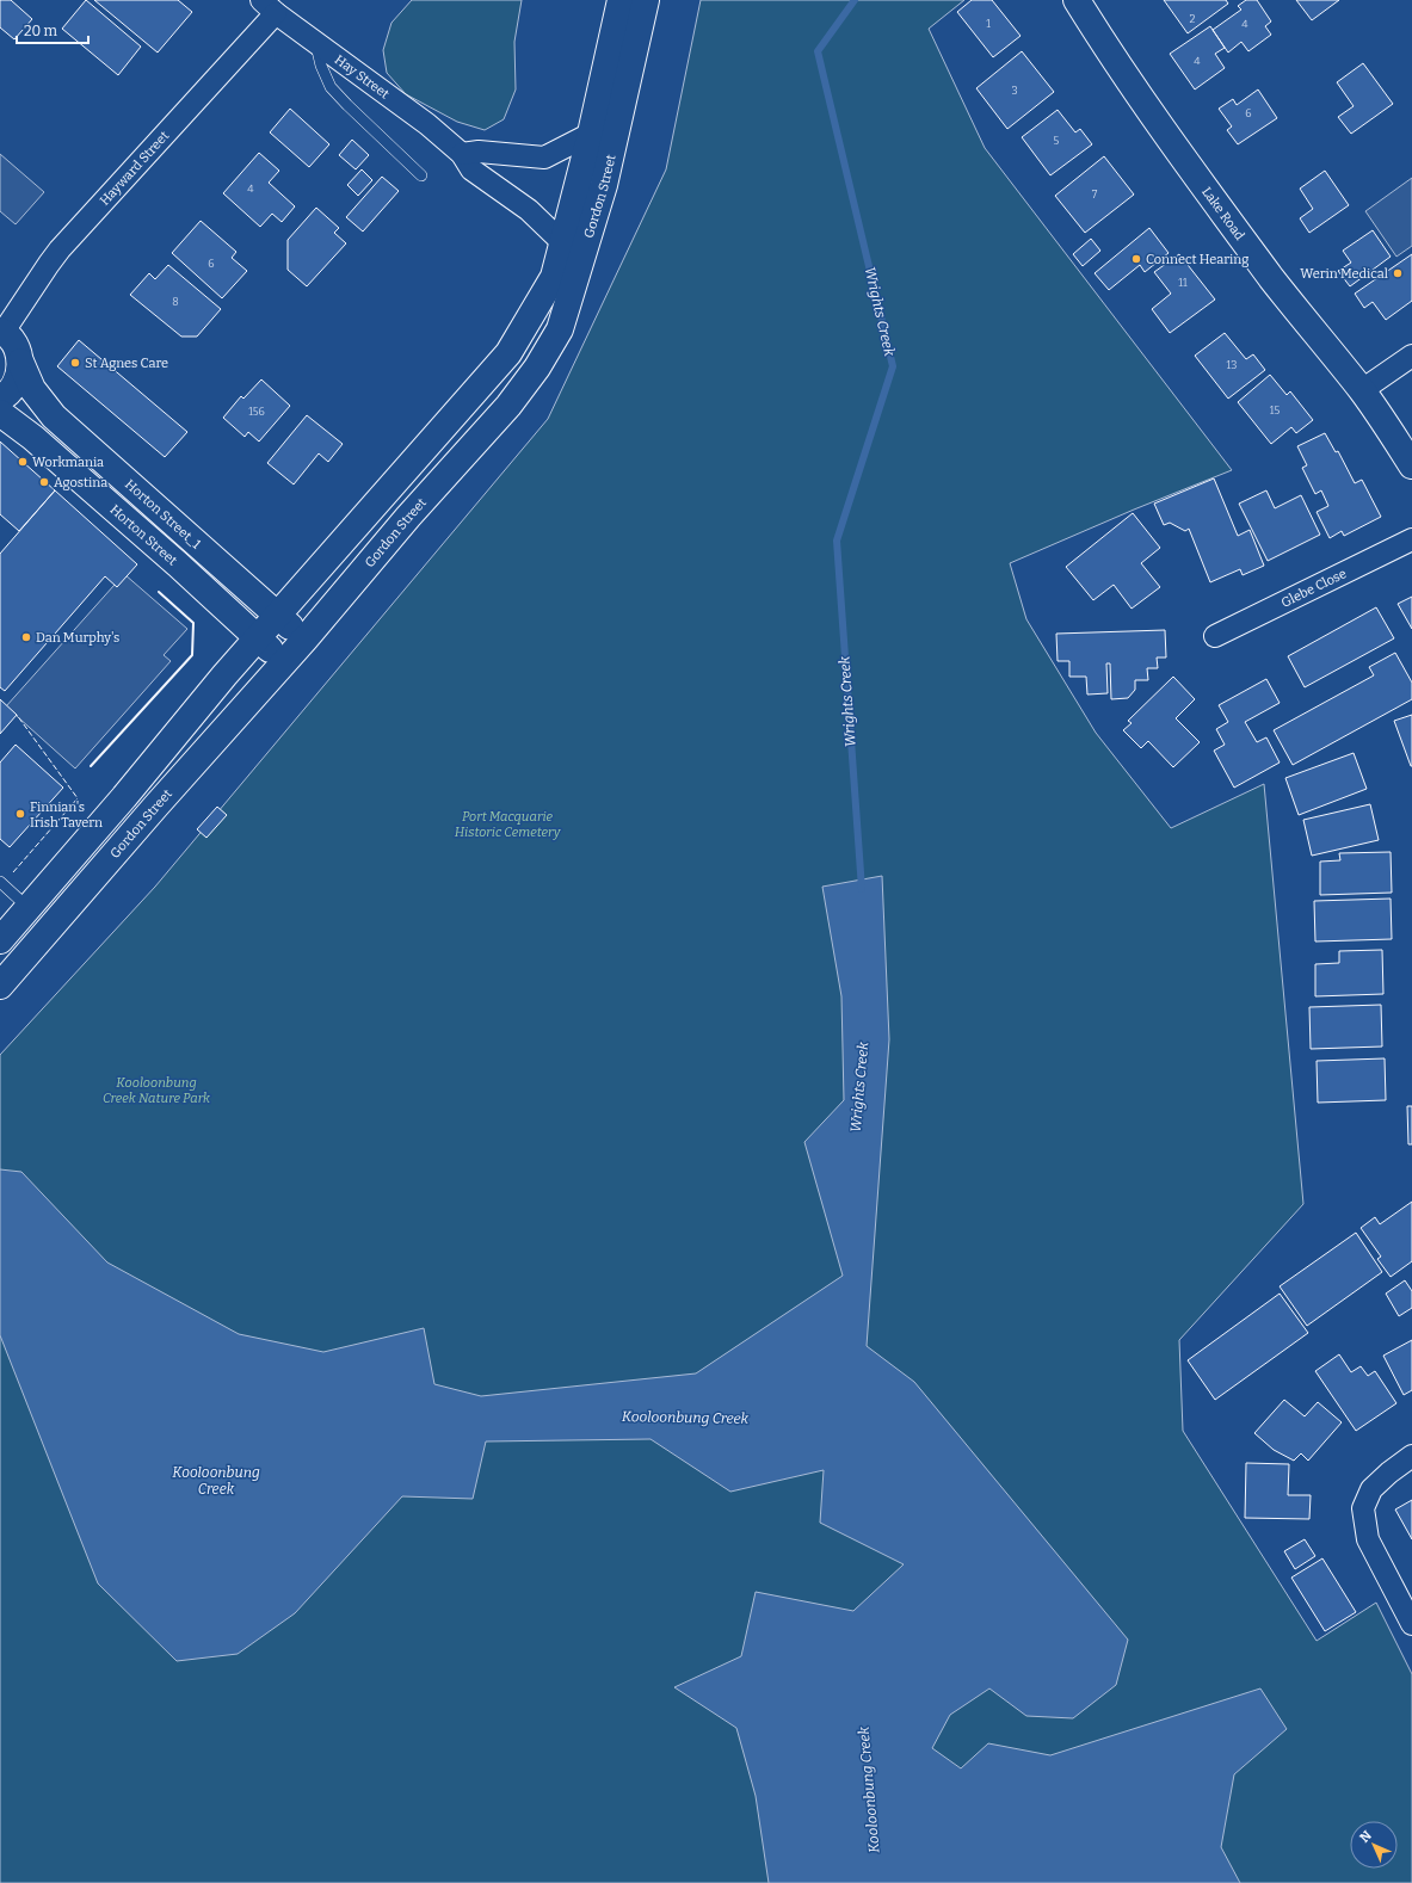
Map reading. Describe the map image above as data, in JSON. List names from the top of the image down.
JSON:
{
  "streets": {
    "main road": [
      "Gordon Street",
      "Lake Road",
      "Horton Street_1",
      "Horton Street"
    ],
    "street": ["Hay Street", "Hayward Street", "Glebe Close"]
  },
  "crossings": [
    ["Hay Street", "Hayward Street"],
    ["Hay Street", "Gordon Street"],
    ["Hayward Street", "Horton Street_1"],
    ["Gordon Street", "Horton Street_1"],
    ["Gordon Street", "Horton Street"]
  ],
  "water": ["Wrights Creek", "Kooloonbung Creek"],
  "parks": ["Port Macquarie Historic Cemetery", "Kooloonbung Creek Nature Park"],
  "places": [
    "Connect Hearing",
    "Werin Medical",
    "St Agnes Care",
    "Workmania",
    "Agostina",
    "Dan Murphy's",
    "Finnian's Irish Tavern"
  ],
  "house_numbers": [
    "2",
    "1",
    "4",
    "4",
    "3",
    "6",
    "5",
    "4",
    "7",
    "6",
    "11",
    "8",
    "13",
    "15",
    "156"
  ],
  "scale_bar": "20 m",
  "north": "top left"
}
